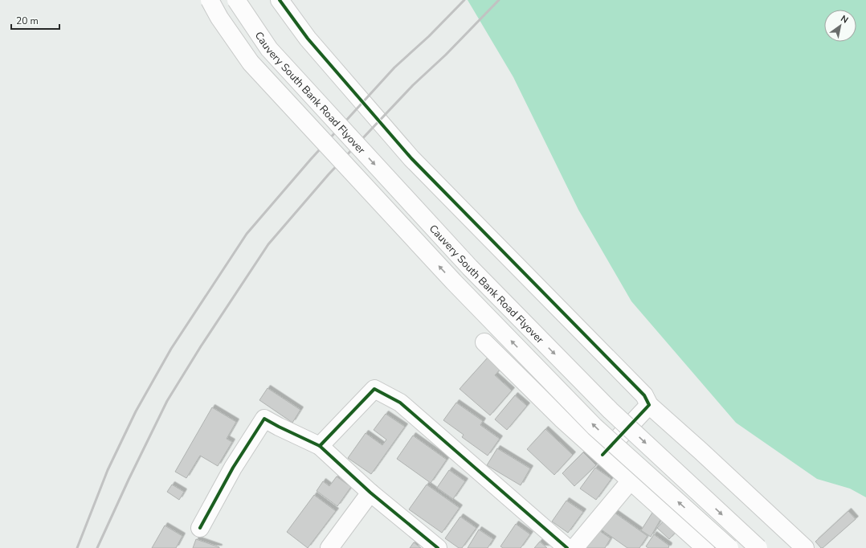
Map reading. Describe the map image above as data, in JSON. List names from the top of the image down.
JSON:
{
  "streets": {
    "street": ["Cauvery South Bank Road Flyover"]
  },
  "scale_bar": "20 m",
  "north": "top right"
}
